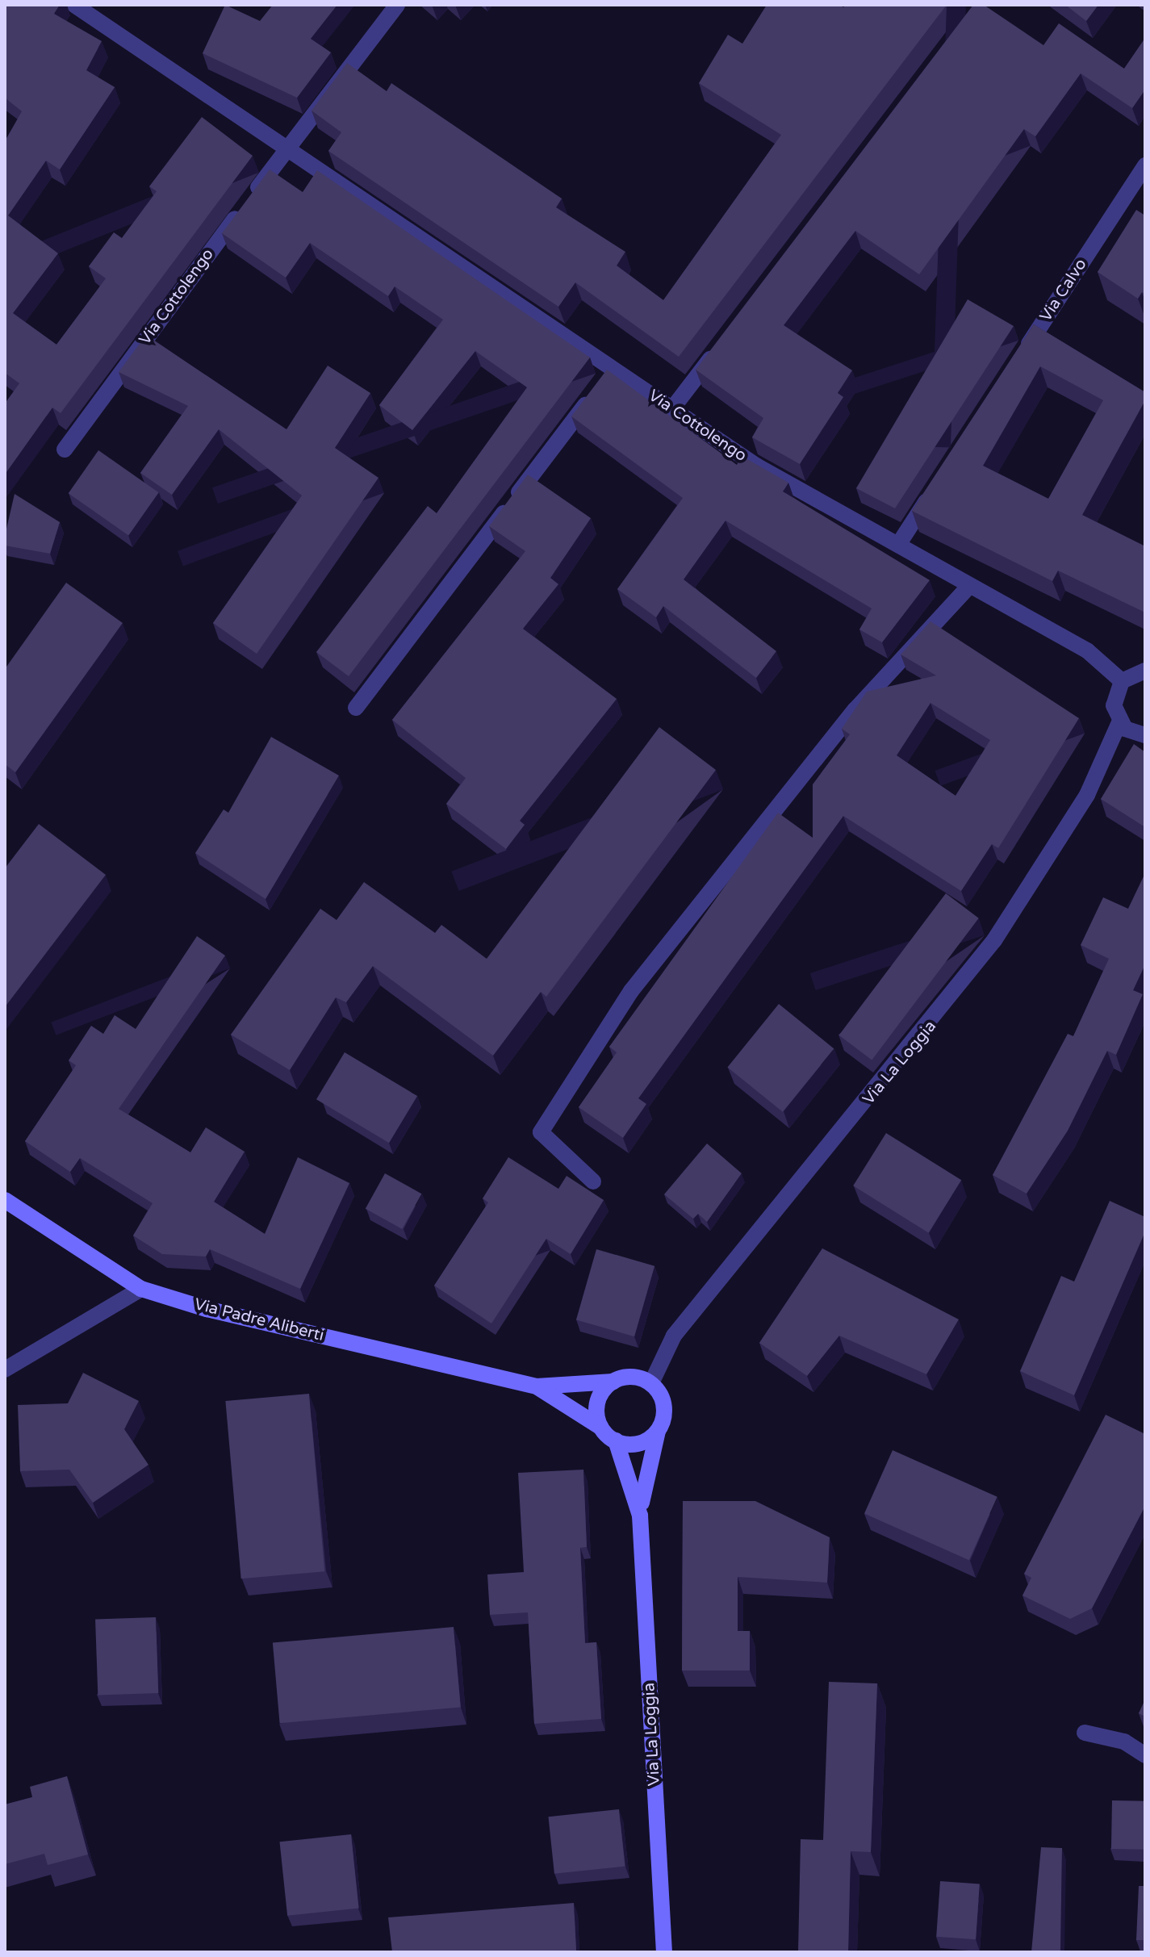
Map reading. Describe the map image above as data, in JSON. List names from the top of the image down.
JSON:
{
  "streets": {
    "street": [
      "Via Calvo",
      "Via Cottolengo",
      "Via La Loggia",
      "Via Padre Aliberti"
    ]
  },
  "crossings": [
    ["Via La Loggia", "Via Padre Aliberti"]
  ]
}
